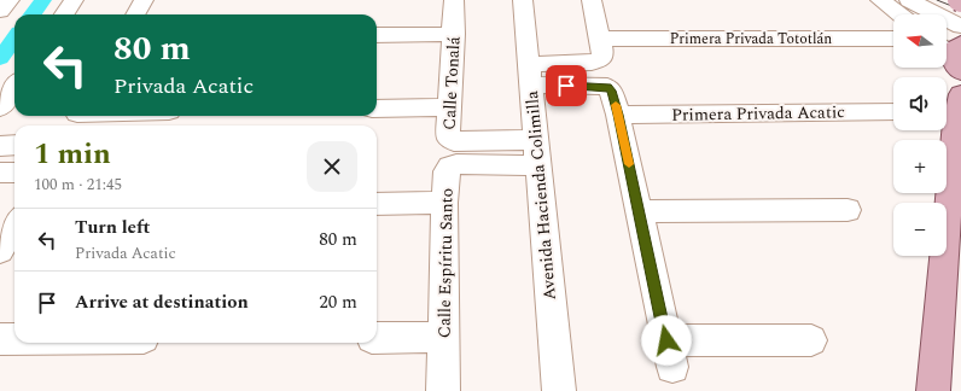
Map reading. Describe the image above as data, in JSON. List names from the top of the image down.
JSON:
{
  "streets": {
    "street": [
      "Primera Privada Tototlán",
      "Calle Tonalá",
      "Primera Privada Acatic",
      "Avenida Hacienda Colimilla",
      "Calle Espíritu Santo"
    ]
  },
  "crossings": [
    ["Calle Tonalá", "Avenida Hacienda Colimilla"],
    ["Avenida Hacienda Colimilla", "Calle Espíritu Santo"]
  ],
  "north": "left",
  "page": {
    "map_buttons": ["+", "−"],
    "turn": ["80 m", "Privada Acatic"],
    "heading": ["1 min", "100 m · 21:45"],
    "list": [
      {
        "name": "Turn left",
        "note": "Privada Acatic",
        "value": "80 m"
      },
      {
        "name": "Arrive at destination",
        "value": "20 m"
      }
    ]
  }
}
